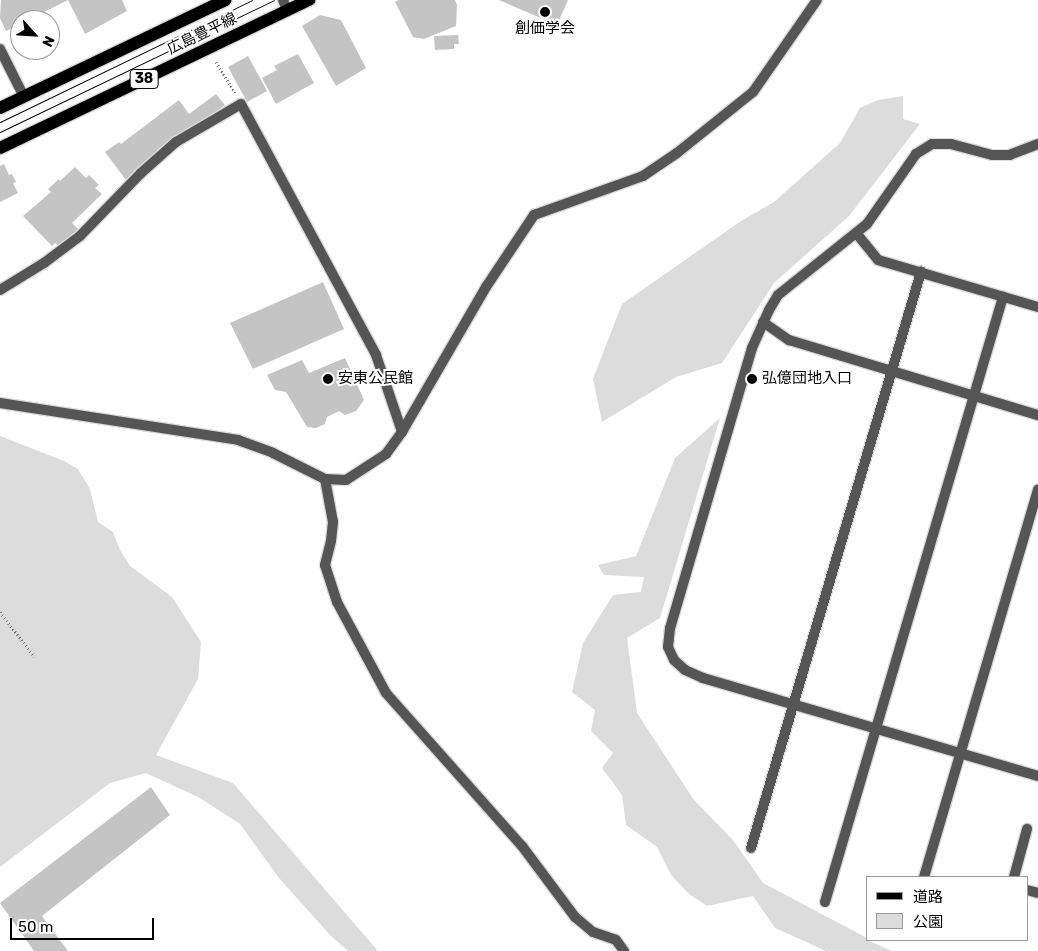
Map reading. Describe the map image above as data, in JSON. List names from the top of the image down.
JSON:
{
  "streets": {
    "main road": ["広島豊平線", "38"]
  },
  "places": ["創価学会", "安東公民館", "弘億団地入口"],
  "legend": ["道路", "公園"],
  "scale_bar": "50 m",
  "north": "bottom right"
}
